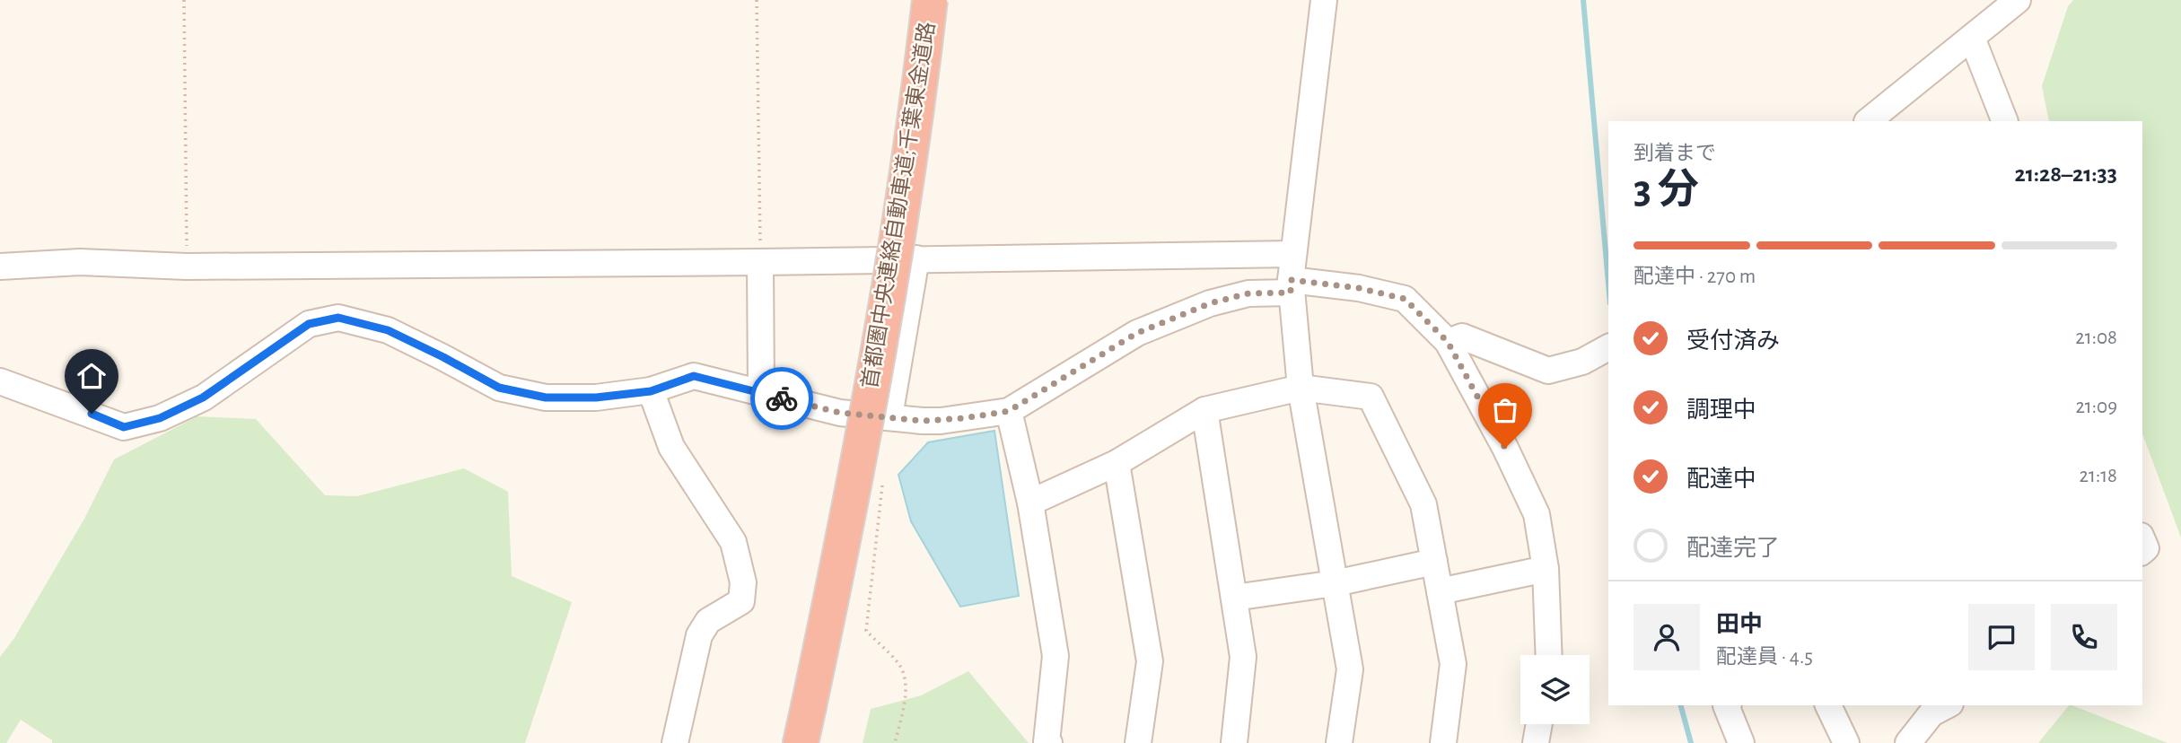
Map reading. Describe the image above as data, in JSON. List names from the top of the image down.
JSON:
{
  "streets": {
    "highway": ["首都圏中央連絡自動車道;千葉東金道路"]
  },
  "page": {
    "heading": ["3 分", "到着まで", "21:28–21:33"],
    "panel": ["田中", "配達員 · 4.5"],
    "bar": "配達中 · 270 m",
    "list": [
      ["受付済み", "21:08"],
      ["調理中", "21:09"],
      ["配達中", "21:18"],
      "配達完了"
    ]
  }
}
